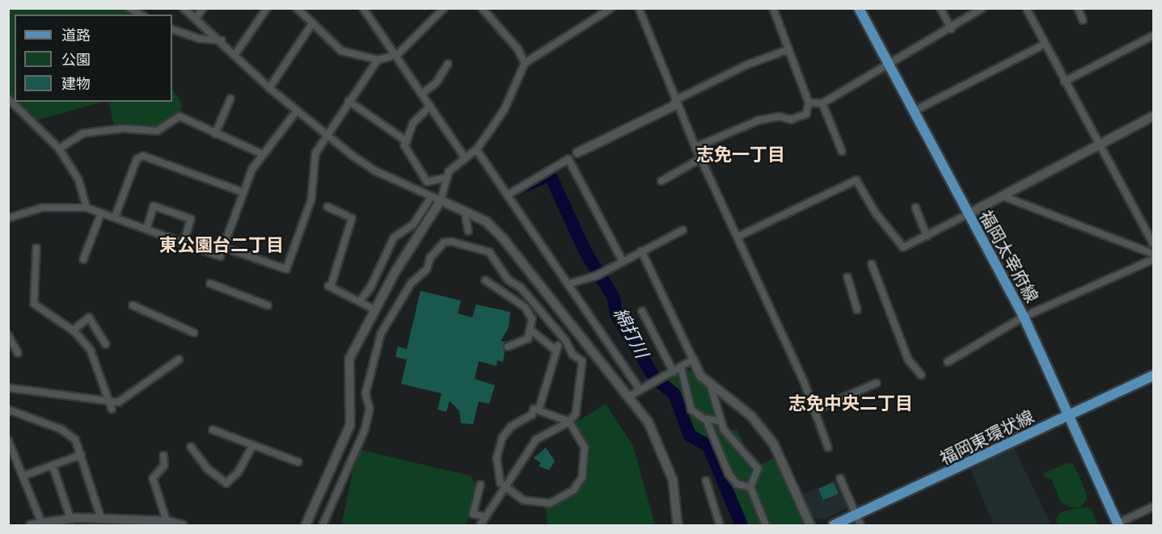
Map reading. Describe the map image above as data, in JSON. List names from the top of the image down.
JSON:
{
  "streets": {
    "main road": ["福岡太宰府線", "福岡東環状線"]
  },
  "crossings": [
    ["福岡太宰府線", "福岡東環状線"]
  ],
  "districts": ["志免一丁目", "東公園台二丁目", "志免中央二丁目"],
  "water": ["綿打川"],
  "legend": ["道路", "公園", "建物"]
}
